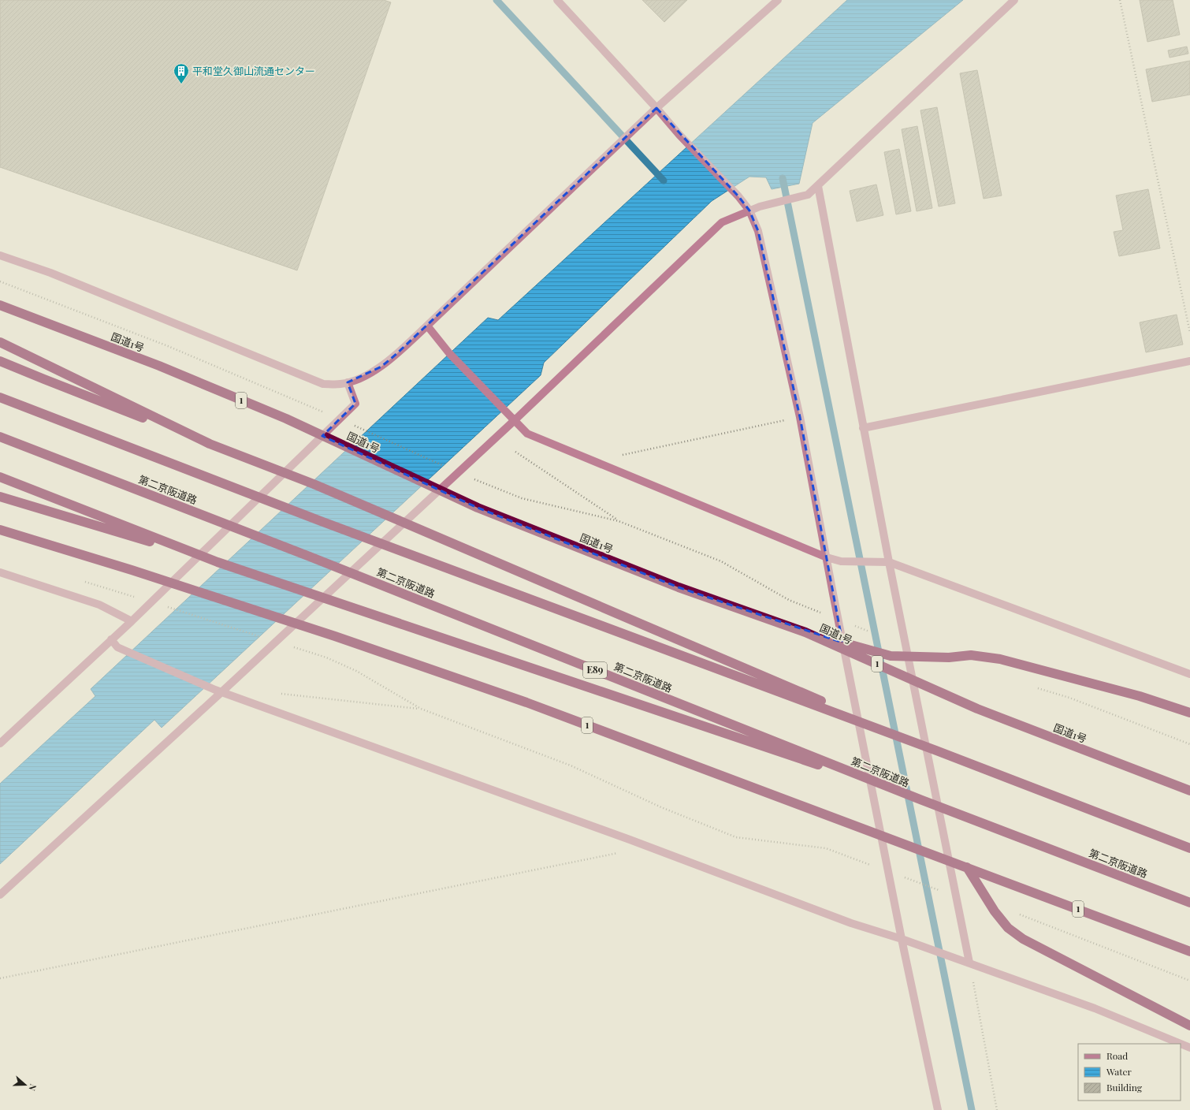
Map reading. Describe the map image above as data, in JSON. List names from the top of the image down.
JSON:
{
  "streets": {
    "highway": [
      "国道1号",
      "1",
      "第二京阪道路",
      "E89"
    ]
  },
  "places": {
    "building": ["平和堂久御山流通センター"]
  },
  "legend": ["Road", "Water", "Building"],
  "north": "right"
}
